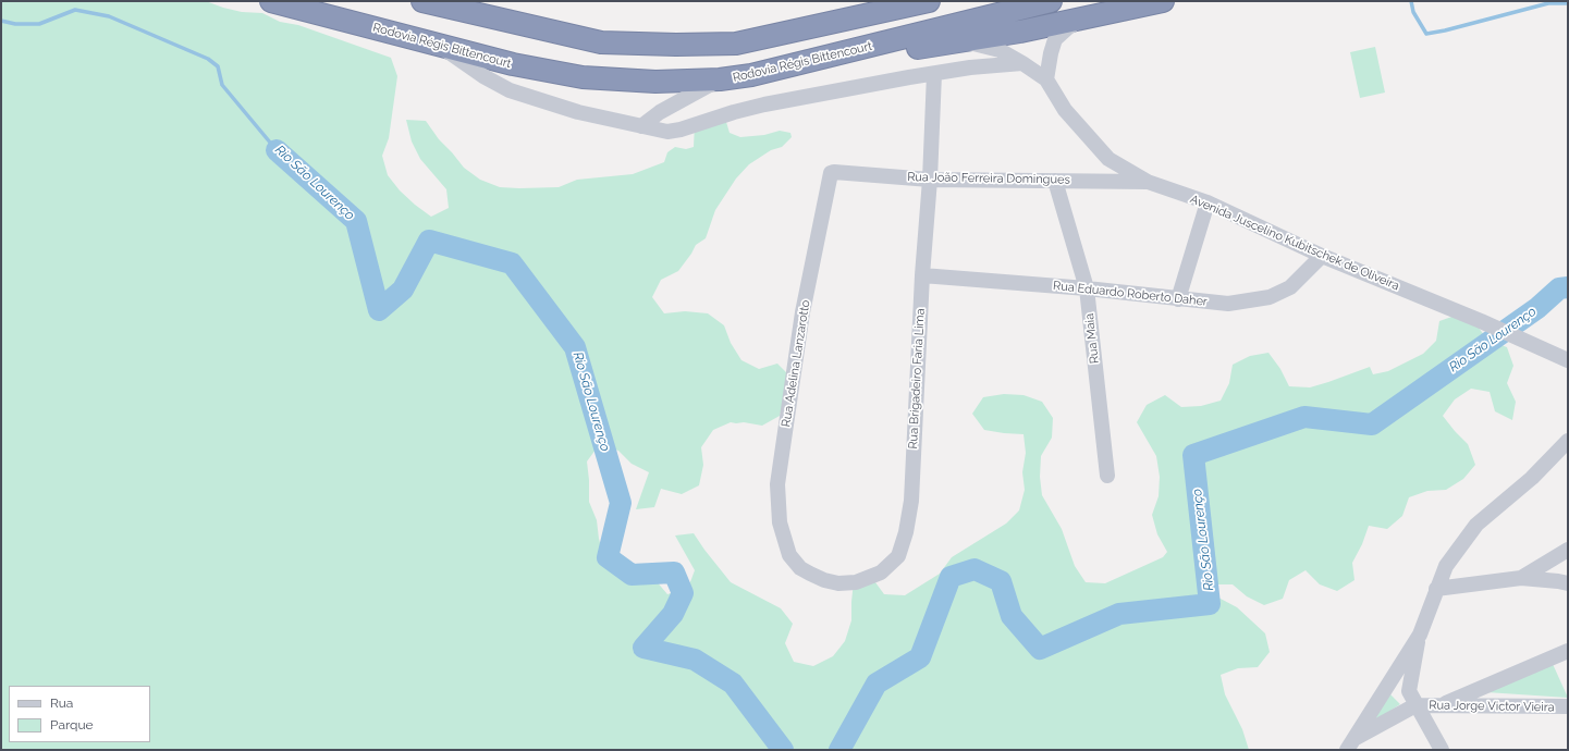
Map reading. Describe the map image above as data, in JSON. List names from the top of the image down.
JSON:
{
  "streets": {
    "highway": ["Rodovia Régis Bittencourt"],
    "street": [
      "Rua João Ferreira Domingues",
      "Avenida Juscelino Kubitschek de Oliveira",
      "Rua Eduardo Roberto Daher",
      "Rua Maia",
      "Rua Adelina Lanzarotto",
      "Rua Brigadeiro Faria Lima",
      "Rua Jorge Victor Vieira"
    ]
  },
  "crossings": [
    ["Rua João Ferreira Domingues", "Avenida Juscelino Kubitschek de Oliveira"],
    ["Rua João Ferreira Domingues", "Rua Maia"],
    ["Rua João Ferreira Domingues", "Rua Adelina Lanzarotto"],
    ["Rua João Ferreira Domingues", "Rua Brigadeiro Faria Lima"],
    ["Avenida Juscelino Kubitschek de Oliveira", "Rua Eduardo Roberto Daher"],
    ["Rua Eduardo Roberto Daher", "Rua Maia"],
    ["Rua Eduardo Roberto Daher", "Rua Brigadeiro Faria Lima"],
    ["Rua Adelina Lanzarotto", "Rua Brigadeiro Faria Lima"]
  ],
  "water": ["Rio São Lourenço"],
  "legend": ["Rua", "Parque"]
}
